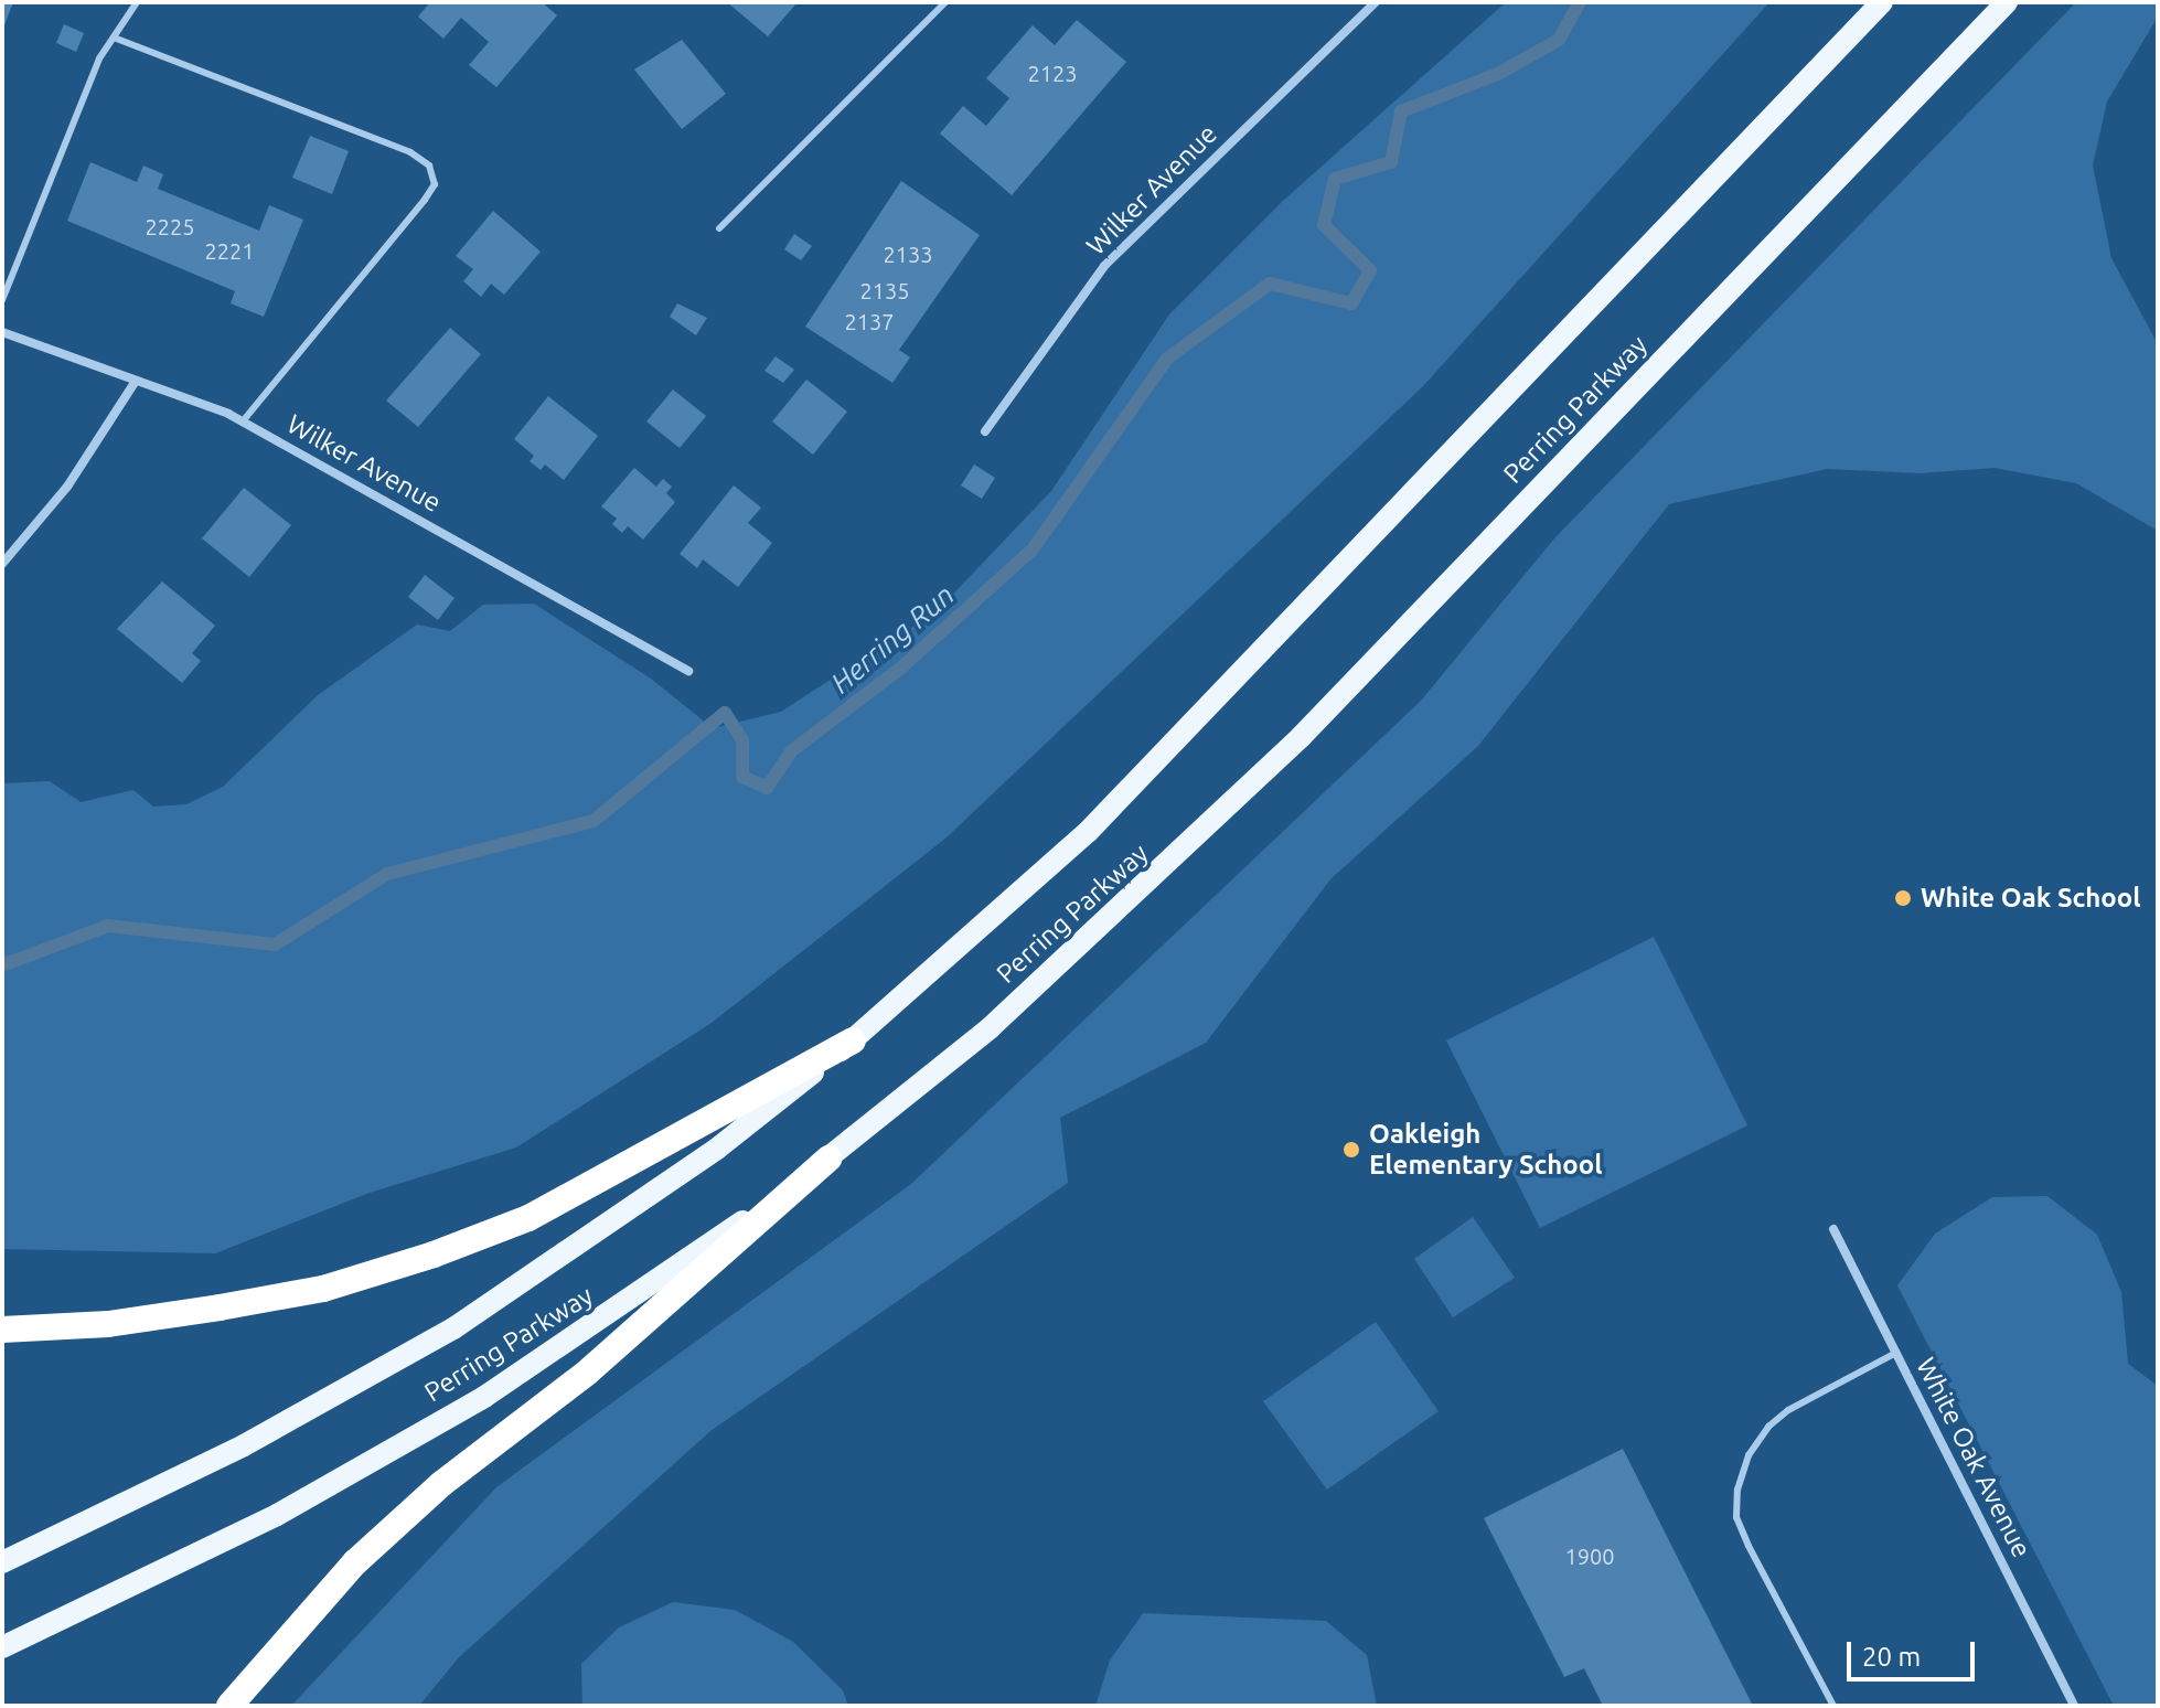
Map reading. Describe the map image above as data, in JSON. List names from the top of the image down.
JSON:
{
  "streets": {
    "main road": ["Perring Parkway"],
    "street": ["Wilker Avenue", "White Oak Avenue"]
  },
  "water": ["Herring Run"],
  "places": ["White Oak School", "Oakleigh Elementary School"],
  "house_numbers": [
    "2123",
    "2225",
    "2221",
    "2133",
    "2135",
    "2137",
    "1900"
  ],
  "scale_bar": "20 m"
}
